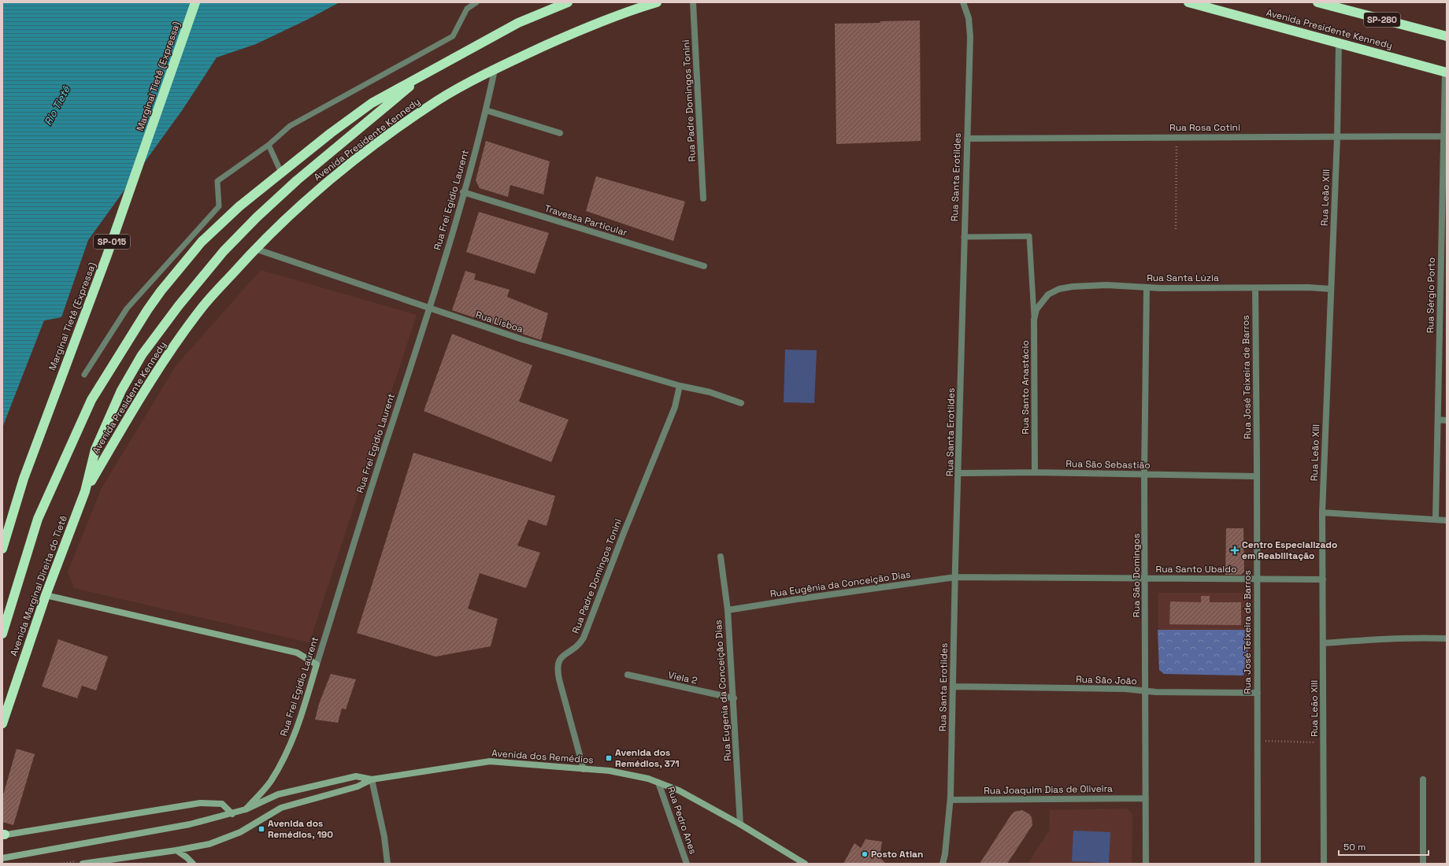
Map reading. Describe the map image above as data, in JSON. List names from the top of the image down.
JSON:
{
  "streets": {
    "highway": [
      "SP-280",
      "Avenida Presidente Kennedy",
      "Marginal Tietê (Expressa)",
      "SP-015",
      "Avenida Marginal Direita do Tietê"
    ],
    "main road": ["Rua Frei Egidio Laurent", "Avenida dos Remédios"],
    "street": [
      "Rua Padre Domingos Tonini",
      "Rua Rosa Cotini",
      "Rua Santa Erotildes",
      "Rua Leão XIII",
      "Travessa Particular",
      "Rua Santa Lúzia",
      "Rua Sérgio Porto",
      "Rua Lisboa",
      "Rua José Teixeira de Barros",
      "Rua Santo Anastácio",
      "Rua São Sebastião",
      "Rua Santo Ubaldo",
      "Rua São Domingos",
      "Rua Eugênia da Conceição Dias",
      "Viela 2",
      "Rua São João",
      "Rua Eugenia da Conceição Dias",
      "Rua Joaquim Dias de Oliveira",
      "Rua Pedro Anes"
    ]
  },
  "crossings": [
    ["Avenida Presidente Kennedy", "Rua Leão XIII"],
    ["Avenida Presidente Kennedy", "Rua Frei Egidio Laurent"],
    ["Avenida Presidente Kennedy", "Rua Sérgio Porto"],
    ["Avenida Presidente Kennedy", "Rua Lisboa"],
    ["Avenida Presidente Kennedy", "Avenida Marginal Direita do Tietê"],
    ["Rua Padre Domingos Tonini", "Rua Lisboa"],
    ["Rua Padre Domingos Tonini", "Avenida dos Remédios"],
    ["Rua Rosa Cotini", "Rua Santa Erotildes"],
    ["Rua Rosa Cotini", "Rua Leão XIII"],
    ["Rua Rosa Cotini", "Rua Sérgio Porto"],
    ["Rua Santa Erotildes", "Rua São Sebastião"],
    ["Rua Santa Erotildes", "Rua Santo Ubaldo"],
    ["Rua Santa Erotildes", "Rua Eugênia da Conceição Dias"],
    ["Rua Santa Erotildes", "Rua São João"],
    ["Rua Santa Erotildes", "Rua Joaquim Dias de Oliveira"],
    ["Rua Leão XIII", "Rua Santa Lúzia"],
    ["Rua Leão XIII", "Rua Santo Ubaldo"],
    ["Rua Frei Egidio Laurent", "Travessa Particular"],
    ["Rua Frei Egidio Laurent", "Rua Lisboa"],
    ["Rua Frei Egidio Laurent", "Avenida dos Remédios"],
    ["Rua Santa Lúzia", "Rua José Teixeira de Barros"],
    ["Rua Santa Lúzia", "Rua Santo Anastácio"],
    ["Rua Santa Lúzia", "Rua São Domingos"],
    ["Rua José Teixeira de Barros", "Rua São Sebastião"],
    ["Rua José Teixeira de Barros", "Rua Santo Ubaldo"],
    ["Rua José Teixeira de Barros", "Rua São João"],
    ["Rua Santo Anastácio", "Rua São Sebastião"],
    ["Rua São Sebastião", "Rua São Domingos"],
    ["Rua Santo Ubaldo", "Rua São Domingos"],
    ["Rua Santo Ubaldo", "Rua Eugênia da Conceição Dias"],
    ["Rua São Domingos", "Rua São João"],
    ["Rua São Domingos", "Rua Joaquim Dias de Oliveira"],
    ["Rua Eugênia da Conceição Dias", "Rua Eugenia da Conceição Dias"],
    ["Viela 2", "Rua Eugenia da Conceição Dias"],
    ["Rua Eugenia da Conceição Dias", "Avenida dos Remédios"],
    ["Avenida dos Remédios", "Rua Pedro Anes"]
  ],
  "water": ["Rio Tietê"],
  "places": {
    "health": ["Centro Especializado em Reabilitação"],
    "transit": ["Avenida dos Remédios, 371", "Avenida dos Remédios, 190"],
    "other": ["Posto Atlan"]
  },
  "scale_bar": "50 m"
}
